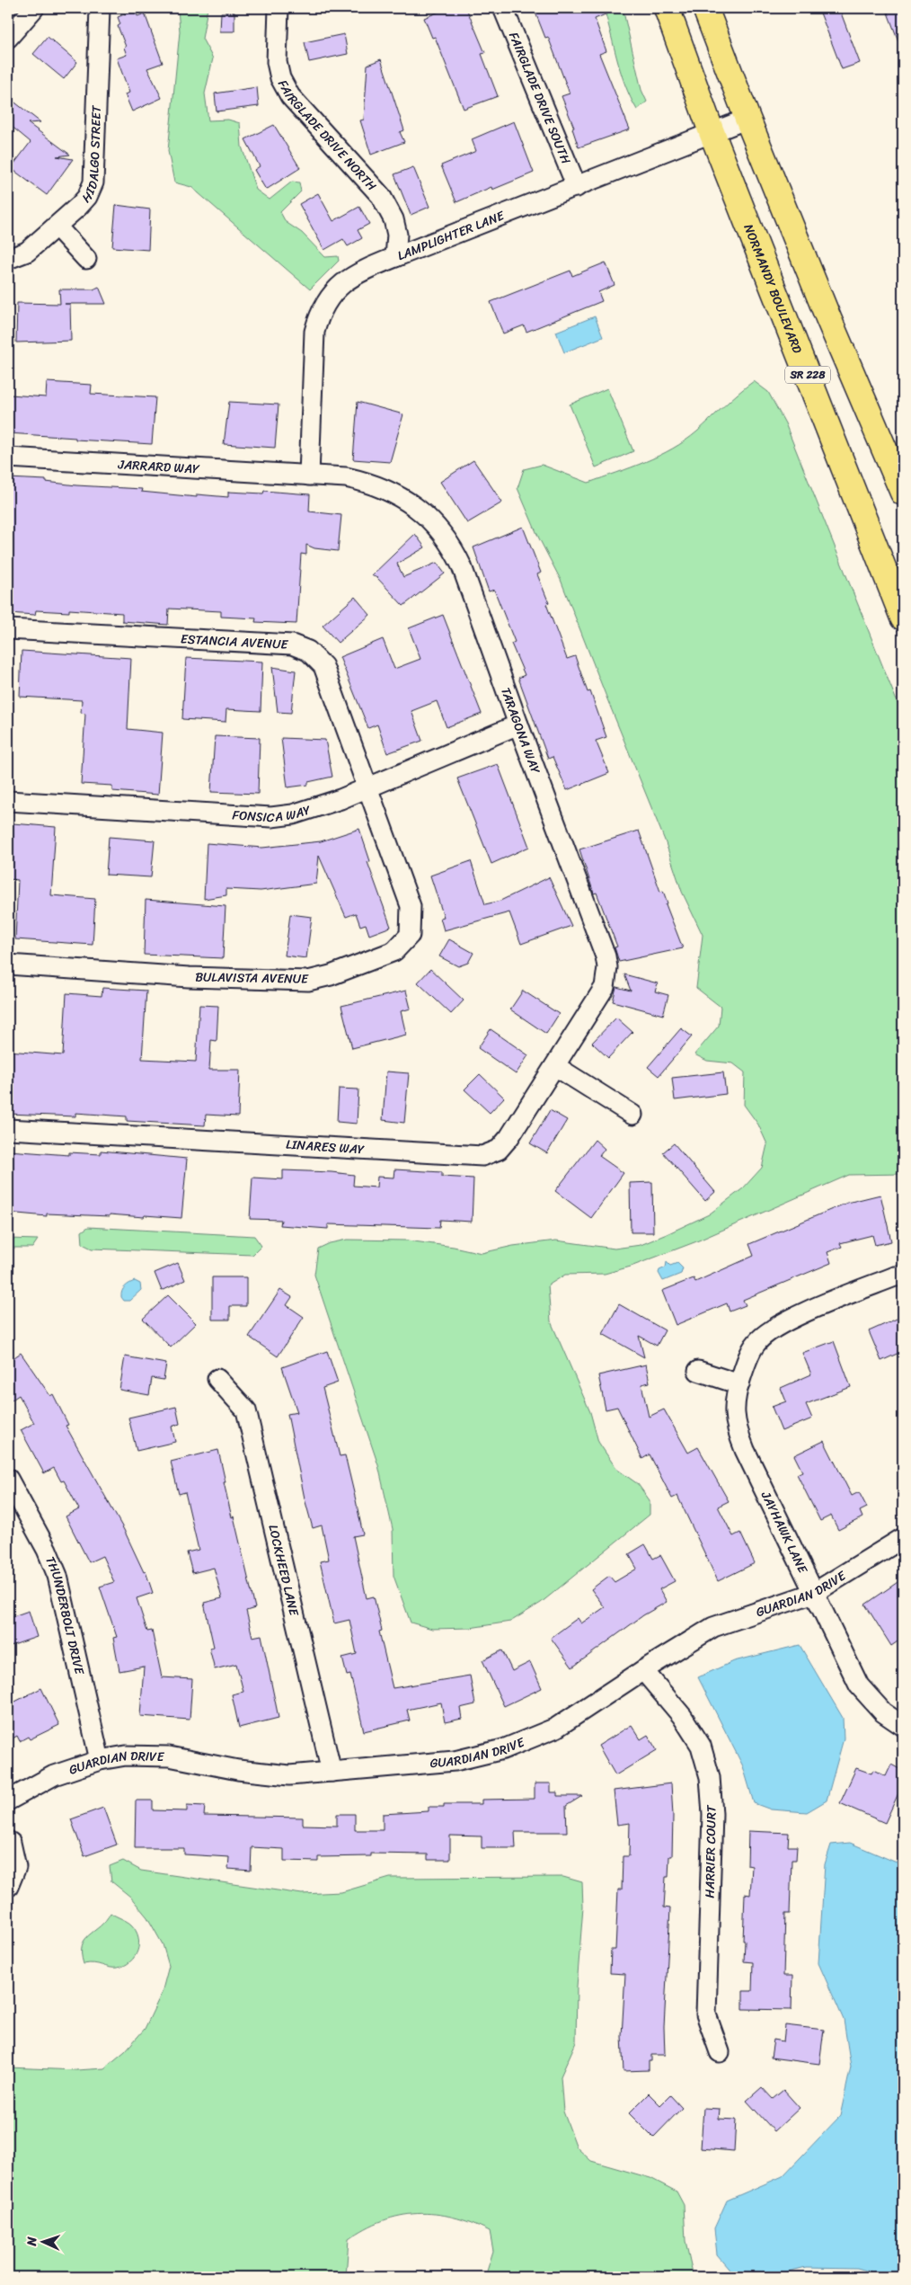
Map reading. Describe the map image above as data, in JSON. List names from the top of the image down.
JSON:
{
  "streets": {
    "main road": ["NORMANDY BOULEVARD", "SR 228"],
    "street": [
      "FAIRGLADE DRIVE SOUTH",
      "FAIRGLADE DRIVE NORTH",
      "HIDALGO STREET",
      "LAMPLIGHTER LANE",
      "JARRARD WAY",
      "ESTANCIA AVENUE",
      "TARAGONA WAY",
      "FONSICA WAY",
      "BULAVISTA AVENUE",
      "LINARES WAY",
      "JAYHAWK LANE",
      "LOCKHEED LANE",
      "GUARDIAN DRIVE",
      "THUNDERBOLT DRIVE",
      "HARRIER COURT"
    ]
  },
  "crossings": [
    ["FAIRGLADE DRIVE SOUTH", "LAMPLIGHTER LANE"],
    ["FAIRGLADE DRIVE NORTH", "LAMPLIGHTER LANE"],
    ["LAMPLIGHTER LANE", "NORMANDY BOULEVARD"],
    ["LAMPLIGHTER LANE", "SR 228"],
    ["LAMPLIGHTER LANE", "JARRARD WAY"],
    ["LAMPLIGHTER LANE", "TARAGONA WAY"],
    ["JARRARD WAY", "TARAGONA WAY"],
    ["ESTANCIA AVENUE", "FONSICA WAY"],
    ["ESTANCIA AVENUE", "BULAVISTA AVENUE"],
    ["TARAGONA WAY", "FONSICA WAY"],
    ["TARAGONA WAY", "LINARES WAY"],
    ["FONSICA WAY", "BULAVISTA AVENUE"],
    ["JAYHAWK LANE", "GUARDIAN DRIVE"],
    ["LOCKHEED LANE", "GUARDIAN DRIVE"],
    ["GUARDIAN DRIVE", "THUNDERBOLT DRIVE"],
    ["GUARDIAN DRIVE", "HARRIER COURT"]
  ],
  "north": "left"
}
